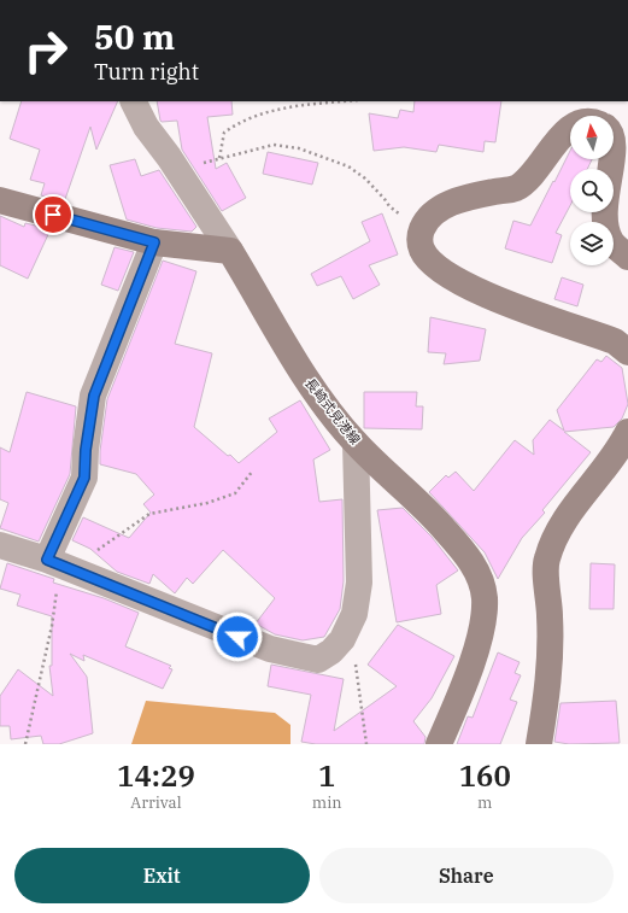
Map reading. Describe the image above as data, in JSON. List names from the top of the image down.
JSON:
{
  "streets": {
    "main road": ["長崎式見港線"]
  },
  "north": "top",
  "page": {
    "turn": ["50 m", "Turn right"],
    "eta": [
      "14:29",
      "Arrival",
      "1",
      "min",
      "160",
      "m"
    ],
    "buttons": ["Exit", "Share"]
  }
}
